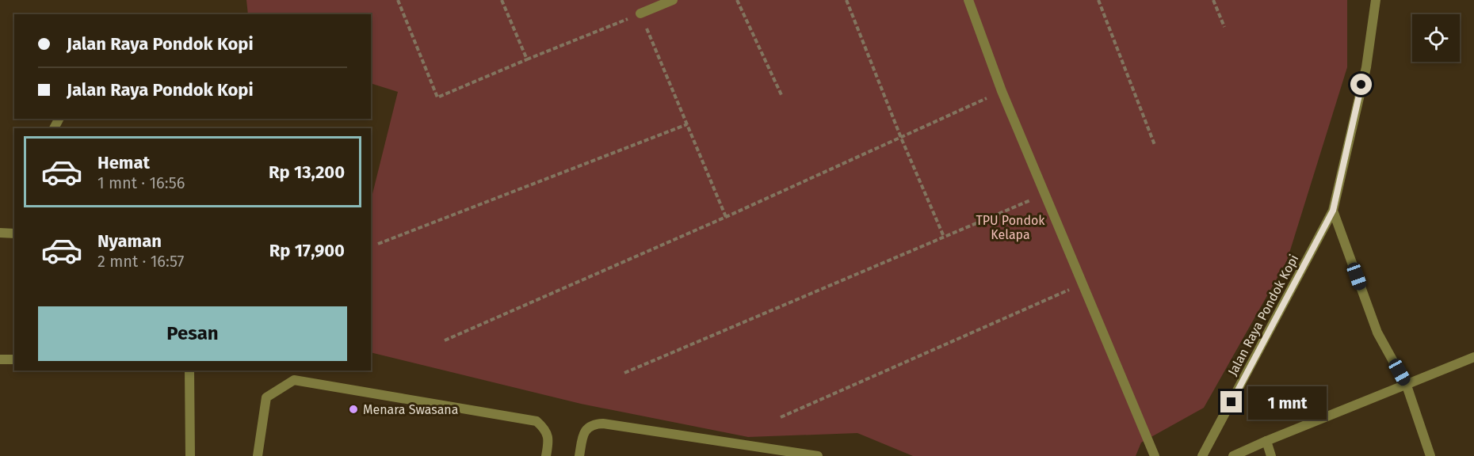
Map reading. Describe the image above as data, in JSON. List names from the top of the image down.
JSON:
{
  "streets": {
    "street": ["Jalan Raya Pondok Kopi"]
  },
  "parks": ["TPU Pondok Kelapa"],
  "places": ["Menara Swasana"],
  "page": {
    "banner": ["Jalan Raya Pondok Kopi", "Jalan Raya Pondok Kopi"],
    "list": [
      {
        "name": "Hemat",
        "note": "1 mnt · 16:56",
        "value": "Rp 13,200"
      },
      {
        "name": "Nyaman",
        "note": "2 mnt · 16:57",
        "value": "Rp 17,900"
      }
    ],
    "buttons": "Pesan",
    "bubble": "1 mnt"
  }
}
